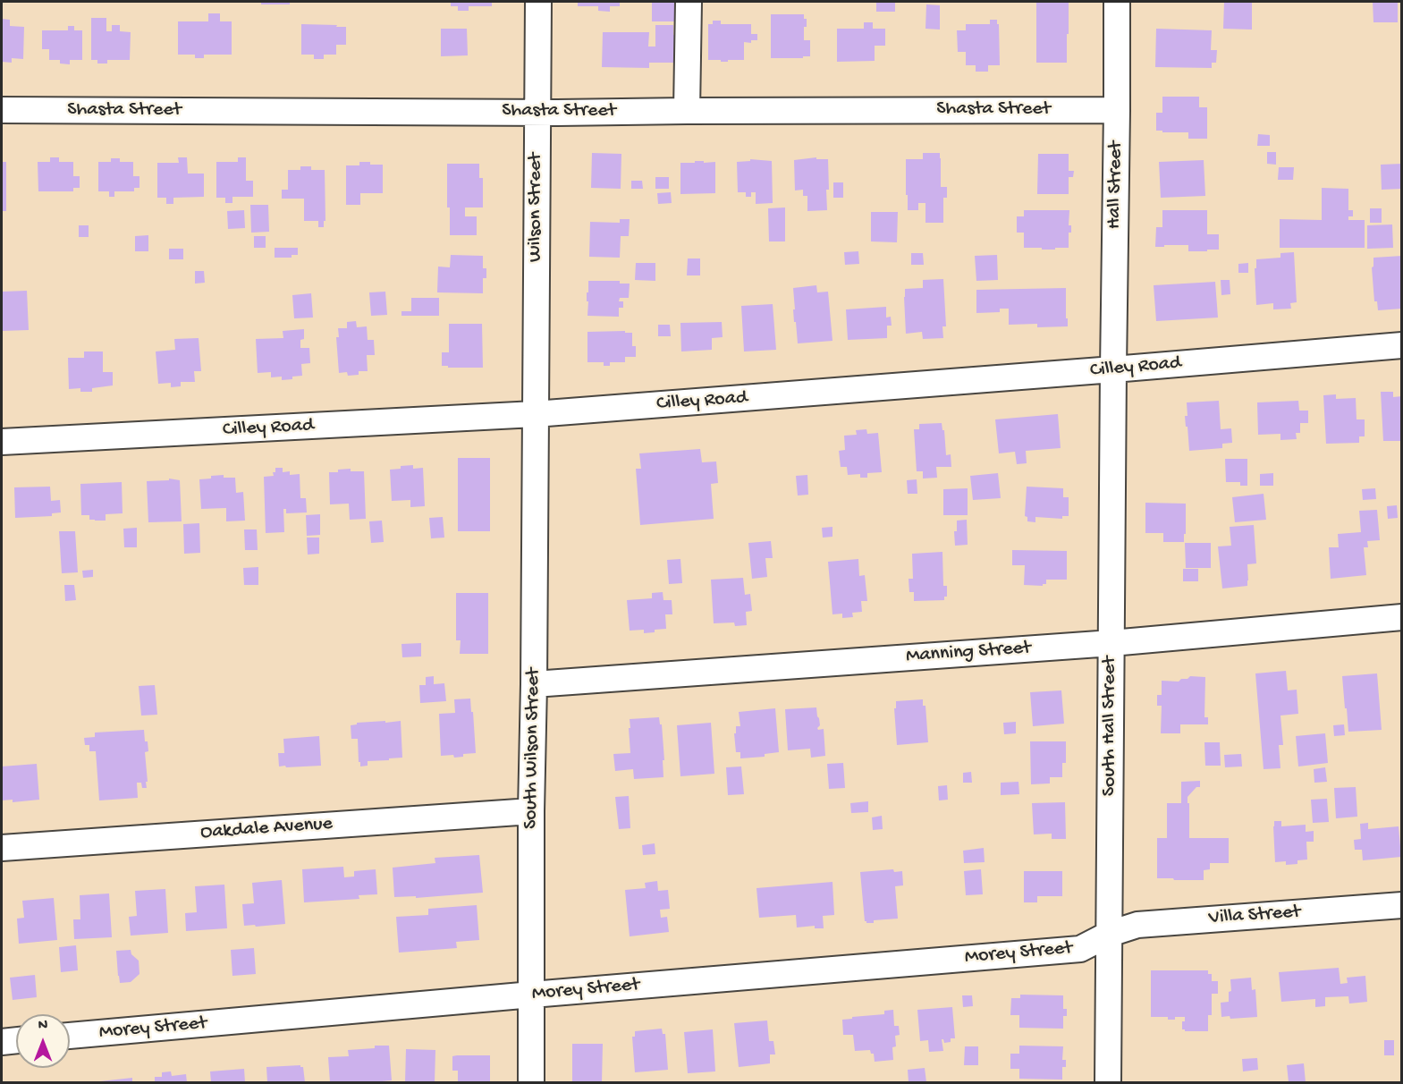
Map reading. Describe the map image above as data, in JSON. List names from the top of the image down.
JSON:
{
  "streets": {
    "street": [
      "Shasta Street",
      "Hall Street",
      "Wilson Street",
      "Cilley Road",
      "Manning Street",
      "South Hall Street",
      "South Wilson Street",
      "Oakdale Avenue",
      "Villa Street",
      "Morey Street"
    ]
  },
  "crossings": [
    ["Shasta Street", "Hall Street"],
    ["Shasta Street", "Wilson Street"],
    ["Hall Street", "Cilley Road"],
    ["Hall Street", "South Hall Street"],
    ["Wilson Street", "Cilley Road"],
    ["Wilson Street", "South Wilson Street"],
    ["Cilley Road", "South Hall Street"],
    ["Cilley Road", "South Wilson Street"],
    ["Manning Street", "South Hall Street"],
    ["Manning Street", "South Wilson Street"],
    ["South Hall Street", "Villa Street"],
    ["South Hall Street", "Morey Street"],
    ["South Wilson Street", "Oakdale Avenue"],
    ["South Wilson Street", "Morey Street"],
    ["Villa Street", "Morey Street"]
  ],
  "north": "top"
}
